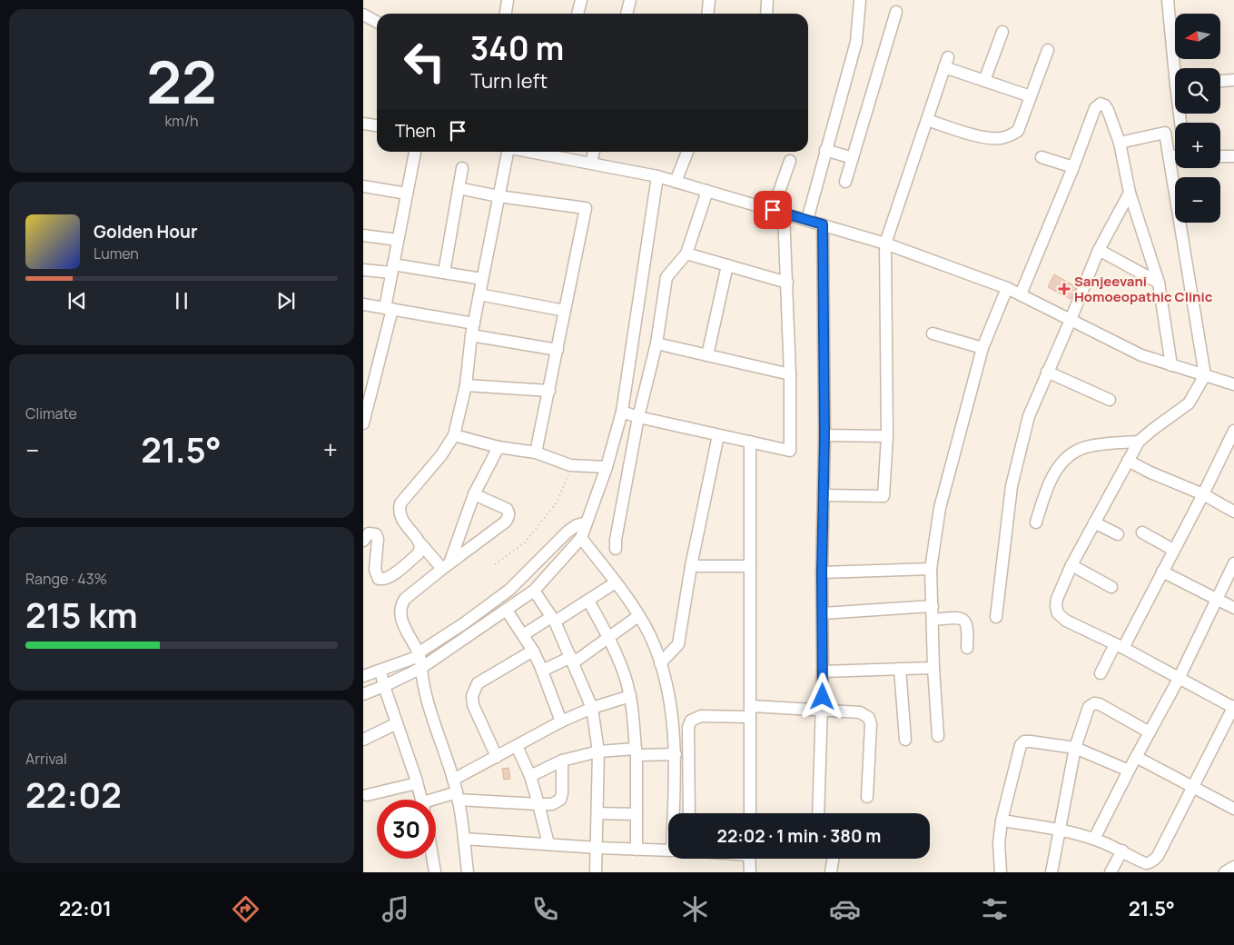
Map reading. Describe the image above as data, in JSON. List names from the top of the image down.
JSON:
{
  "places": {
    "health": ["Sanjeevani Homoeopathic Clinic"]
  },
  "north": "left",
  "page": {
    "tile": [
      ["22", "km/h"],
      "Climate",
      ["Range · 43%", "215 km"],
      ["Arrival", "22:02"]
    ],
    "map_buttons": ["+", "−"],
    "turn": ["340 m", "Turn left"],
    "then": "Then",
    "song": ["Golden Hour", "Lumen"],
    "heat": ["−", "21.5°", "+"],
    "limit": "30",
    "trip": "22:02 · 1 min · 380 m",
    "tabs": ["22:01", "21.5°"]
  }
}
